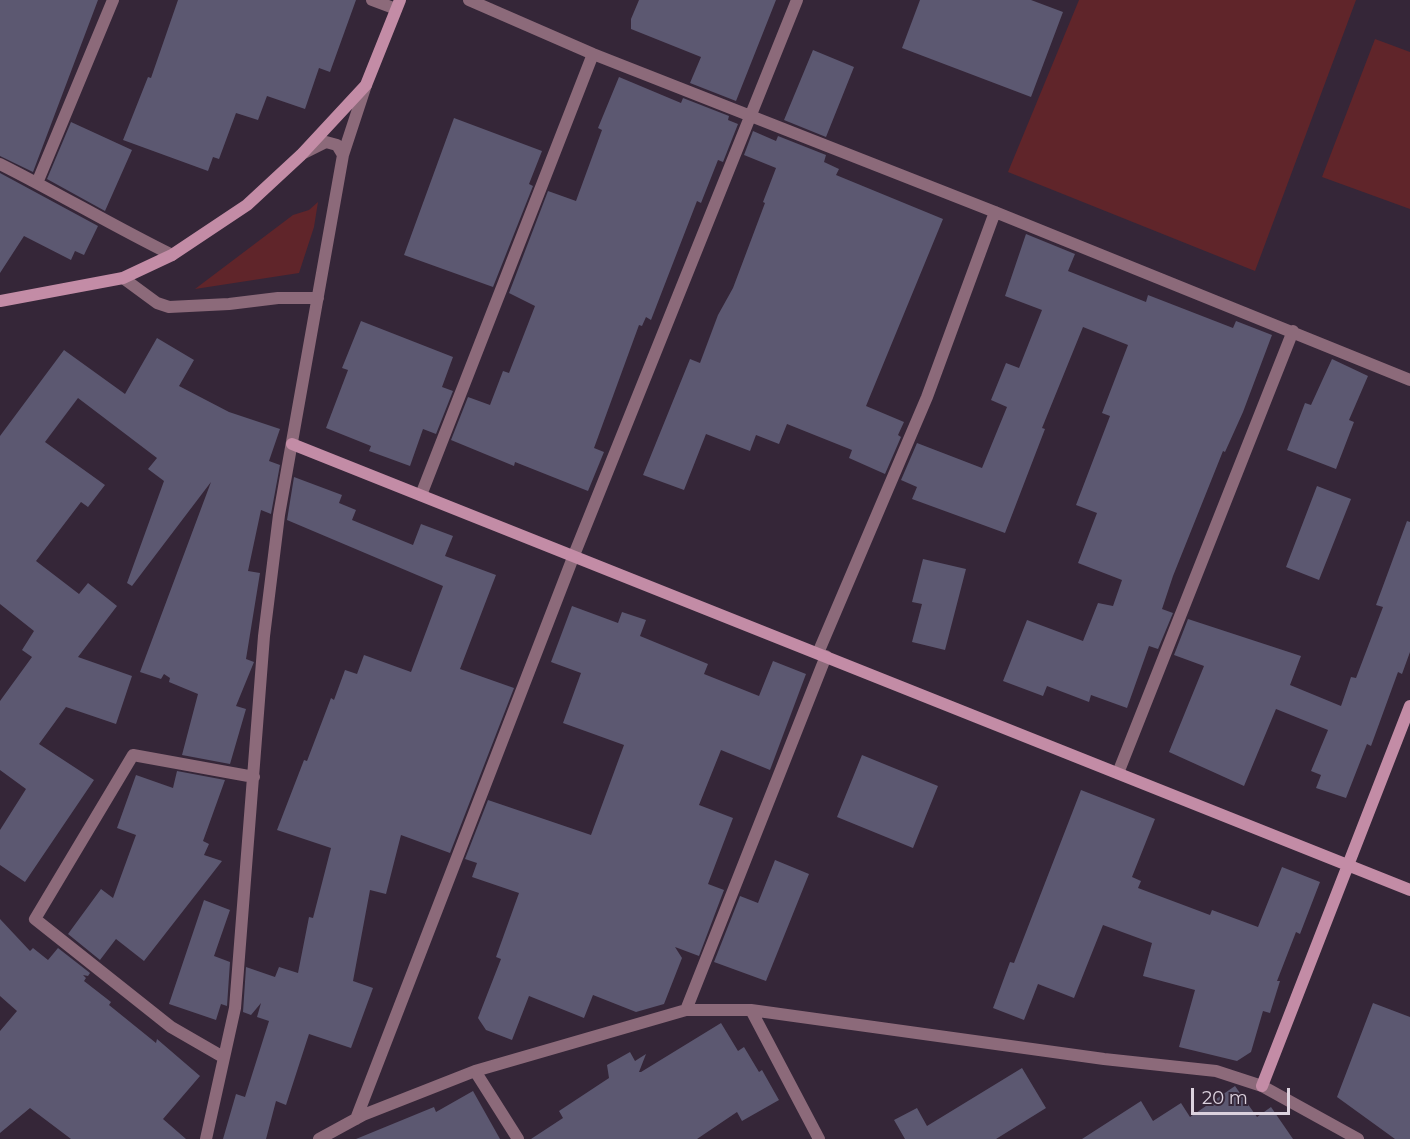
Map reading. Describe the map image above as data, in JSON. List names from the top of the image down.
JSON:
{
  "scale_bar": "20 m"
}
